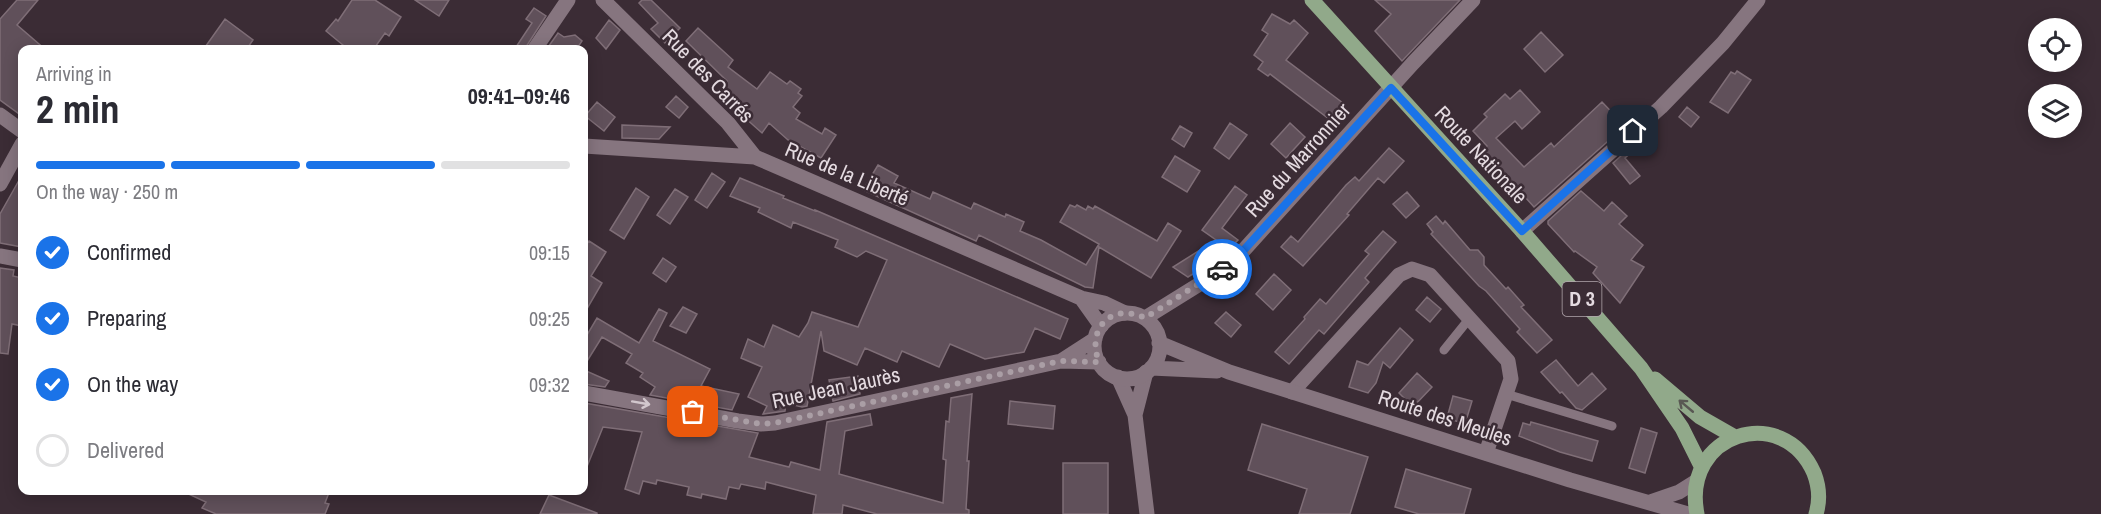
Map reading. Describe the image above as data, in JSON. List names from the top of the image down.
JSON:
{
  "streets": {
    "main road": ["Route Nationale", "D 3"],
    "street": [
      "Rue des Carrés",
      "Rue du Marronnier",
      "Rue de la Liberté",
      "Rue Jean Jaurès",
      "Route des Meules"
    ]
  },
  "crossings": [
    ["Rue des Carrés", "Rue de la Liberté"],
    ["Route Nationale", "Rue du Marronnier"],
    ["Route Nationale", "D 3"],
    ["Rue du Marronnier", "Rue de la Liberté"],
    ["Rue du Marronnier", "Rue Jean Jaurès"],
    ["Rue du Marronnier", "Route des Meules"],
    ["Rue de la Liberté", "Rue Jean Jaurès"],
    ["Rue de la Liberté", "Route des Meules"],
    ["Rue Jean Jaurès", "Route des Meules"]
  ],
  "one_way": ["Rue Jean Jaurès"],
  "page": {
    "heading": ["2 min", "Arriving in", "09:41–09:46"],
    "bar": "On the way · 250 m",
    "list": [
      ["Confirmed", "09:15"],
      ["Preparing", "09:25"],
      ["On the way", "09:32"],
      "Delivered"
    ]
  }
}
